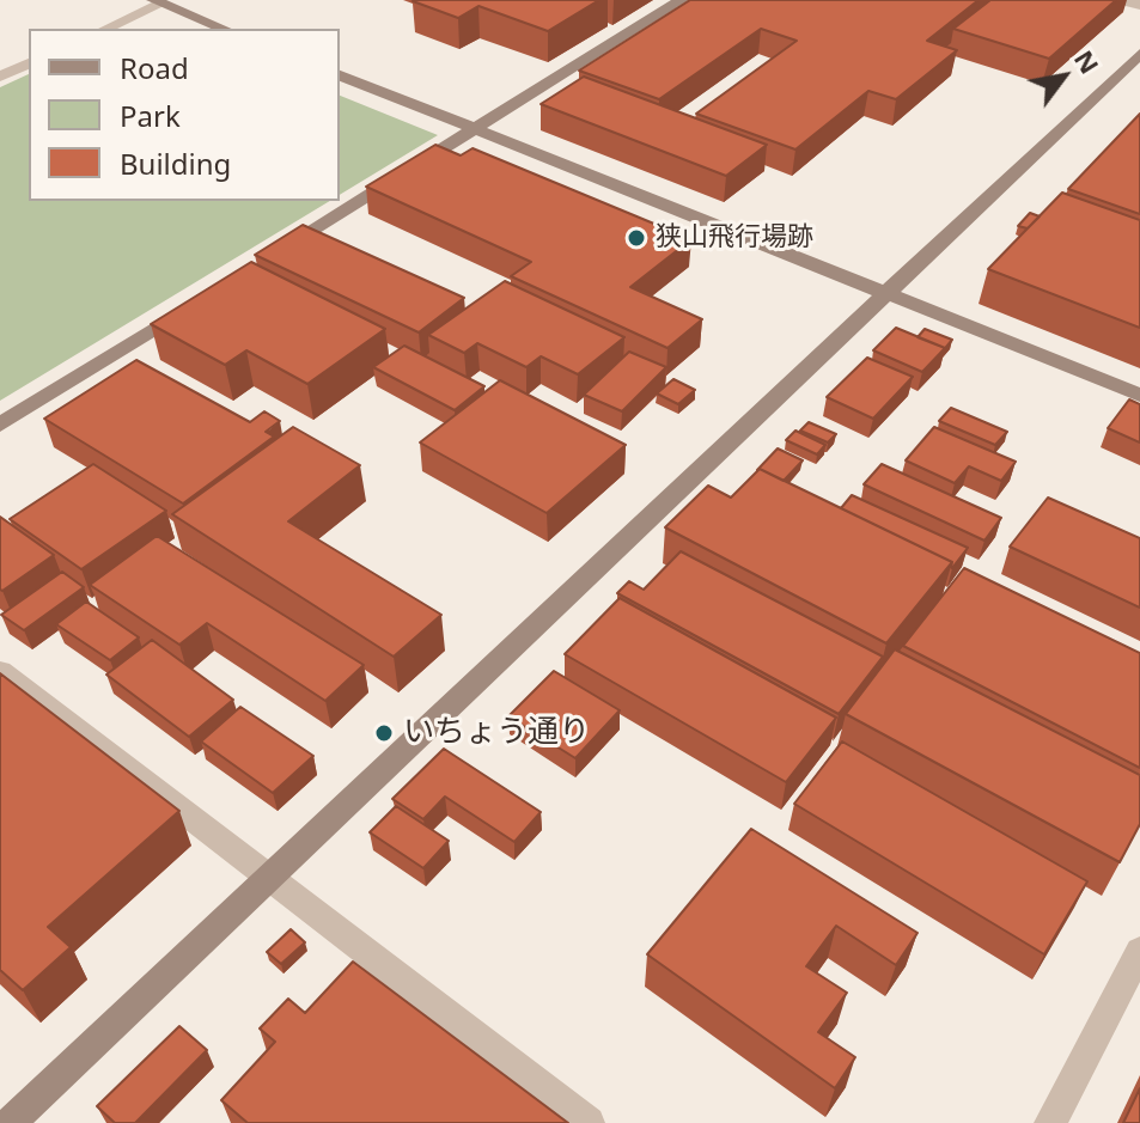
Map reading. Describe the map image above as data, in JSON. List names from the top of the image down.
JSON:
{
  "places": ["狭山飛行場跡", "いちょう通り"],
  "legend": ["Road", "Park", "Building"],
  "north": "top right"
}
